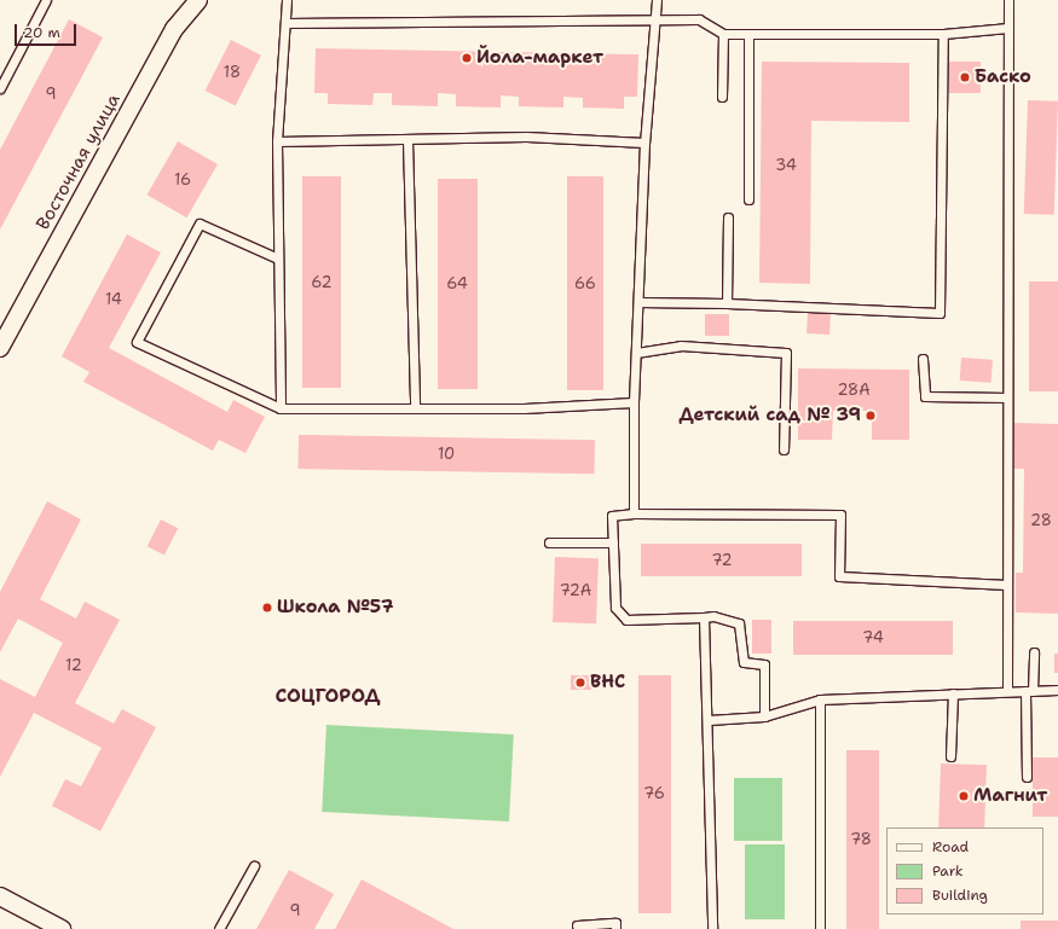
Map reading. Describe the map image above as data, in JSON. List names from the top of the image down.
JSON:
{
  "streets": {
    "street": ["Восточная улица"]
  },
  "districts": ["СОЦГОРОД"],
  "places": [
    "Йола-маркет",
    "Баско",
    "Детский сад № 39",
    "Школа №57",
    "ВНС",
    "Магнит"
  ],
  "house_numbers": [
    "18",
    "9",
    "34",
    "16",
    "62",
    "64",
    "66",
    "14",
    "28А",
    "10",
    "28",
    "72",
    "72А",
    "74",
    "12",
    "76",
    "78",
    "9"
  ],
  "legend": ["Road", "Park", "Building"],
  "scale_bar": "20 m"
}
